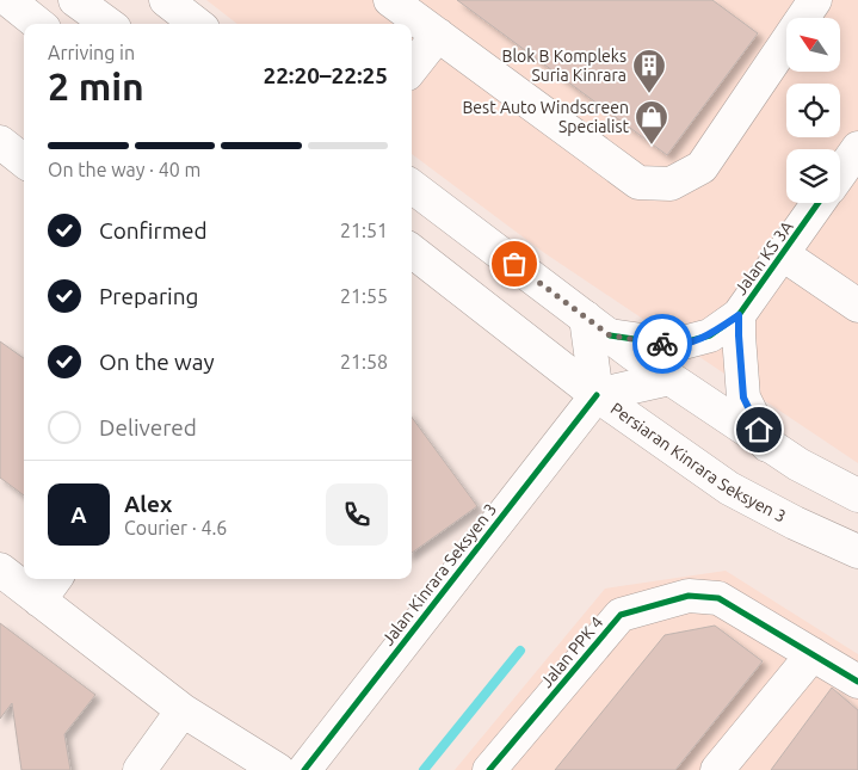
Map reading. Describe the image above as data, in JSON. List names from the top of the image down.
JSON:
{
  "streets": {
    "street": [
      "Jalan KS 3A",
      "Persiaran Kinrara Seksyen 3",
      "Jalan Kinrara Seksyen 3",
      "Jalan PPK 4"
    ]
  },
  "crossings": [
    ["Persiaran Kinrara Seksyen 3", "Jalan Kinrara Seksyen 3"]
  ],
  "places": {
    "building": ["Blok B Kompleks Suria Kinrara"],
    "shop": ["Best Auto Windscreen Specialist"]
  },
  "north": "top left",
  "page": {
    "heading": ["2 min", "Arriving in", "22:20–22:25"],
    "panel": ["Alex", "Courier · 4.6"],
    "bar": "On the way · 40 m",
    "list": [
      ["Confirmed", "21:51"],
      ["Preparing", "21:55"],
      ["On the way", "21:58"],
      "Delivered"
    ],
    "round": "A"
  }
}
